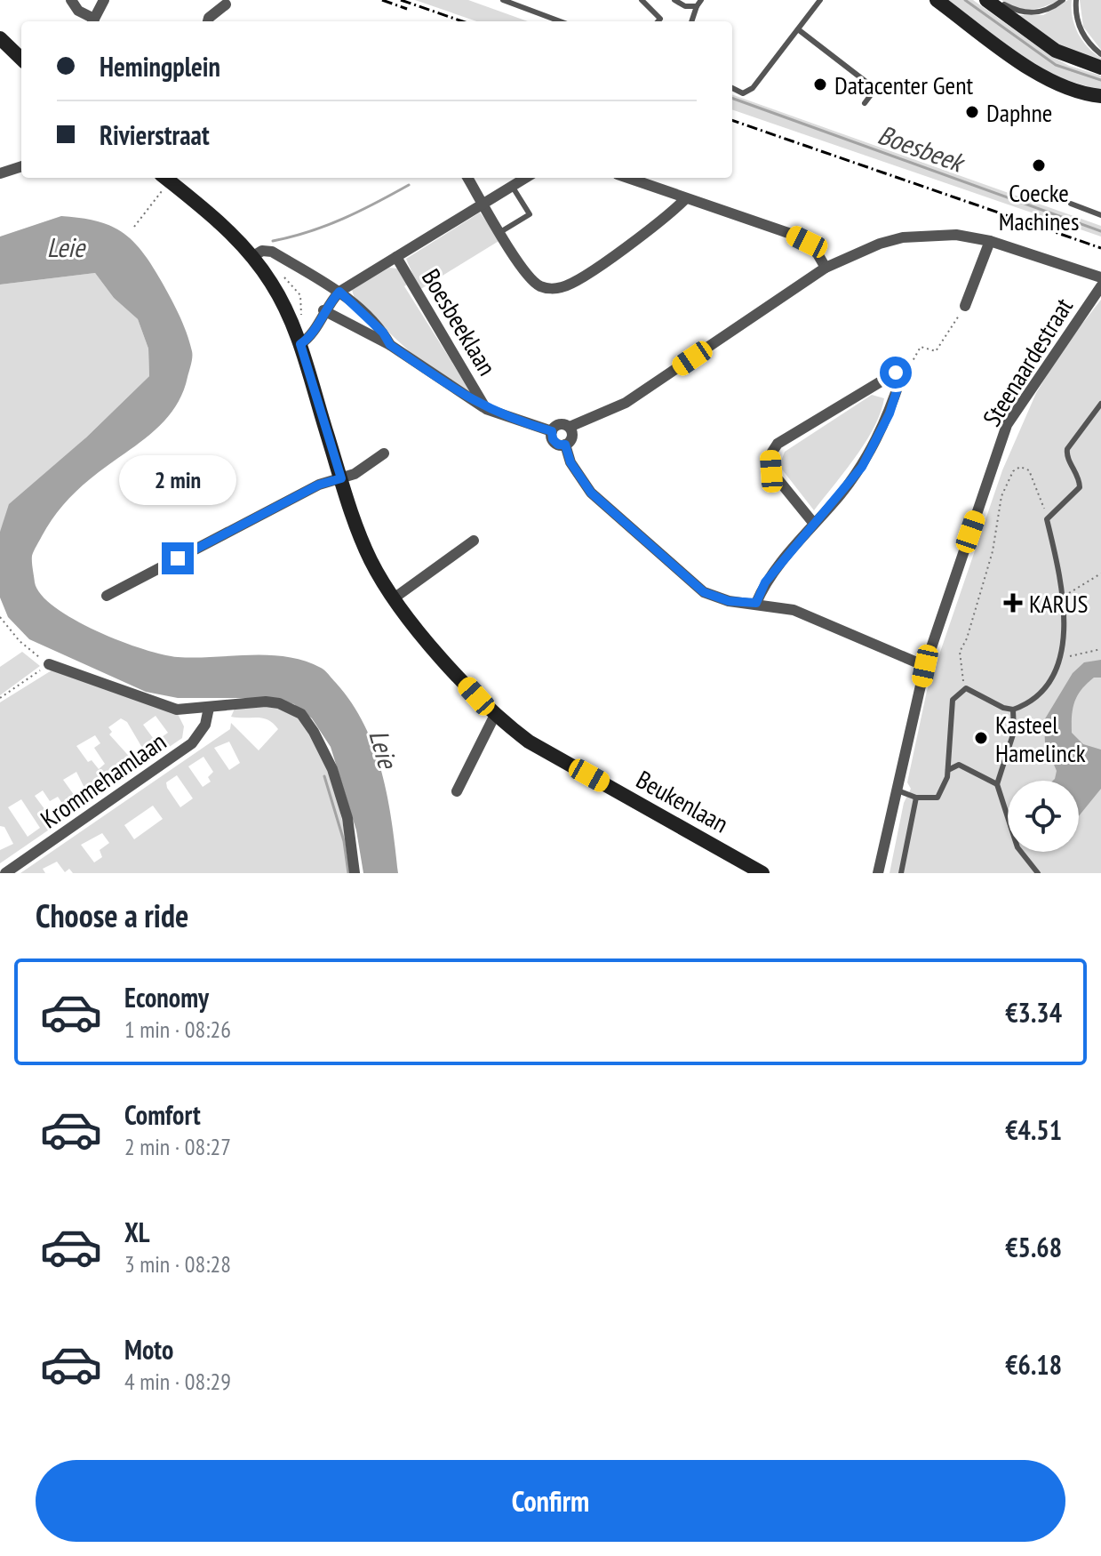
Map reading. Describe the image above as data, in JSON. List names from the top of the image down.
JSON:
{
  "streets": {
    "street": [
      "Boesbeeklaan",
      "Steenaardestraat",
      "Krommehamlaan",
      "Beukenlaan"
    ]
  },
  "water": ["Boesbeek", "Leie"],
  "places": {
    "other": [
      "Datacenter Gent",
      "Daphne",
      "Coecke Machines",
      "Kasteel Hamelinck"
    ],
    "health": ["KARUS"]
  },
  "page": {
    "banner": ["Hemingplein", "Rivierstraat"],
    "bubble": "2 min",
    "heading": "Choose a ride",
    "list": [
      {
        "name": "Economy",
        "note": "1 min · 08:26",
        "value": "€3.34"
      },
      {
        "name": "Comfort",
        "note": "2 min · 08:27",
        "value": "€4.51"
      },
      {
        "name": "XL",
        "note": "3 min · 08:28",
        "value": "€5.68"
      },
      {
        "name": "Moto",
        "note": "4 min · 08:29",
        "value": "€6.18"
      }
    ],
    "buttons": "Confirm"
  }
}
